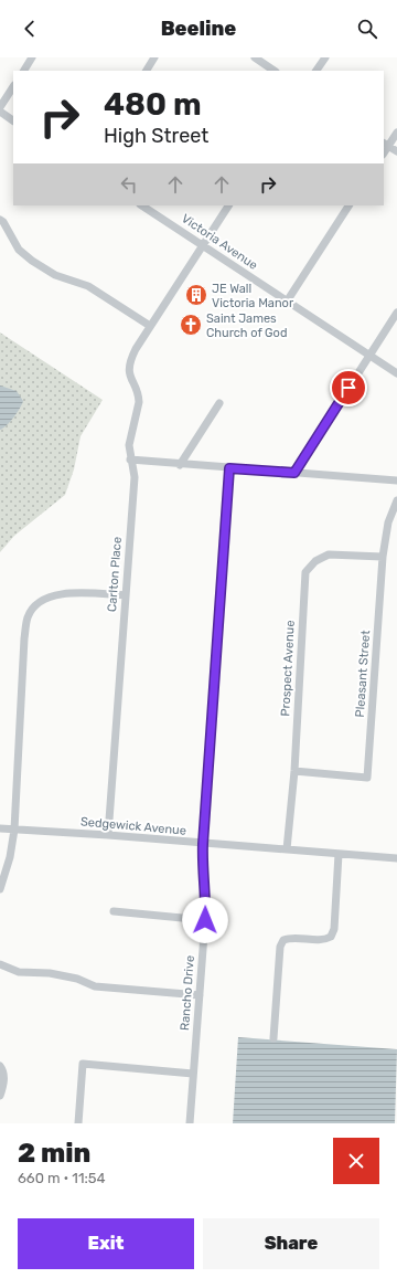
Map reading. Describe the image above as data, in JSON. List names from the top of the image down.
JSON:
{
  "streets": {
    "street": [
      "Victoria Avenue",
      "Carlton Place",
      "Prospect Avenue",
      "Pleasant Street",
      "Sedgewick Avenue",
      "Rancho Drive"
    ]
  },
  "crossings": [
    ["Victoria Avenue", "Carlton Place"],
    ["Carlton Place", "Sedgewick Avenue"],
    ["Prospect Avenue", "Pleasant Street"],
    ["Prospect Avenue", "Sedgewick Avenue"],
    ["Sedgewick Avenue", "Rancho Drive"]
  ],
  "places": {
    "building": ["JE Wall Victoria Manor"],
    "church": ["Saint James Church of God"]
  },
  "page": {
    "header": "Beeline",
    "turn": ["480 m", "High Street"],
    "heading": ["2 min", "660 m · 11:54"],
    "buttons": ["Exit", "Share"]
  }
}
